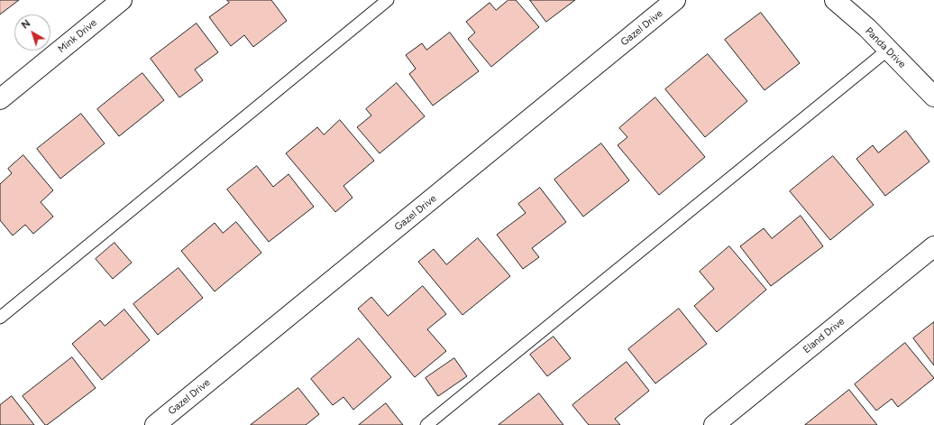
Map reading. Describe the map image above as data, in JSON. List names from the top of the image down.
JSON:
{
  "streets": {
    "street": [
      "Gazel Drive",
      "Mink Drive",
      "Panda Drive",
      "Eland Drive"
    ]
  },
  "north": "top left"
}
